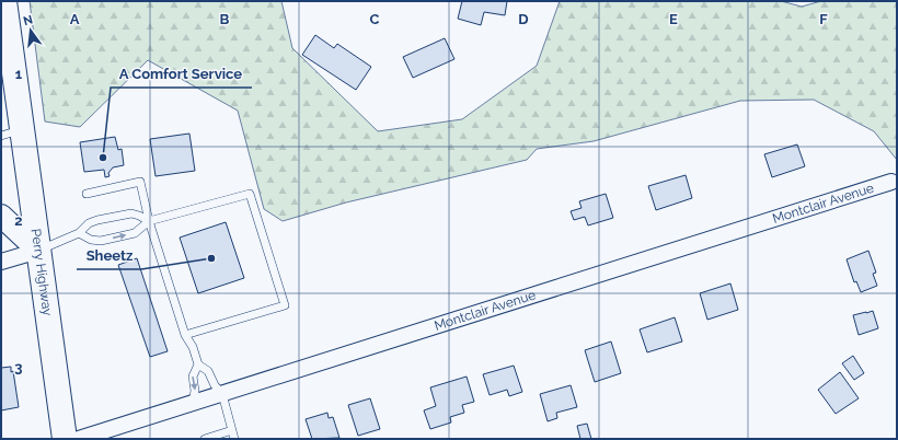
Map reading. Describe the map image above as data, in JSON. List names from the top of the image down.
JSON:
{
  "streets": {
    "main road": ["Perry Highway"],
    "street": ["Montclair Avenue"]
  },
  "places": ["A Comfort Service", "Sheetz"],
  "north": "top",
  "grid": {
    "columns": [
      "A",
      "B",
      "C",
      "D",
      "E",
      "F"
    ],
    "rows": ["1", "2", "3"]
  }
}
